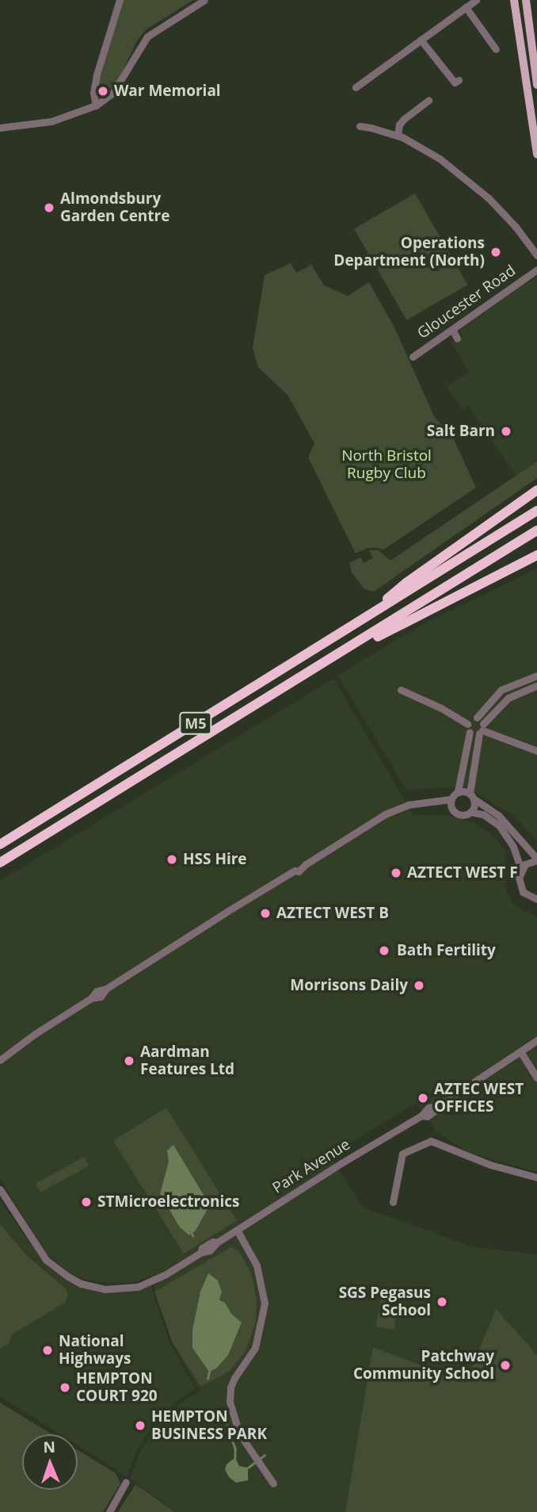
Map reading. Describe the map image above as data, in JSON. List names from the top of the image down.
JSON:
{
  "streets": {
    "highway": ["M5"],
    "street": ["Gloucester Road", "Park Avenue"]
  },
  "parks": ["North Bristol Rugby Club"],
  "places": [
    "War Memorial",
    "Almondsbury Garden Centre",
    "Operations Department (North)",
    "Salt Barn",
    "HSS Hire",
    "AZTECT WEST F",
    "AZTECT WEST B",
    "Bath Fertility",
    "Morrisons Daily",
    "Aardman Features Ltd",
    "AZTEC WEST OFFICES",
    "STMicroelectronics",
    "SGS Pegasus School",
    "National Highways",
    "Patchway Community School",
    "HEMPTON COURT 920",
    "HEMPTON BUSINESS PARK"
  ],
  "north": "top"
}
